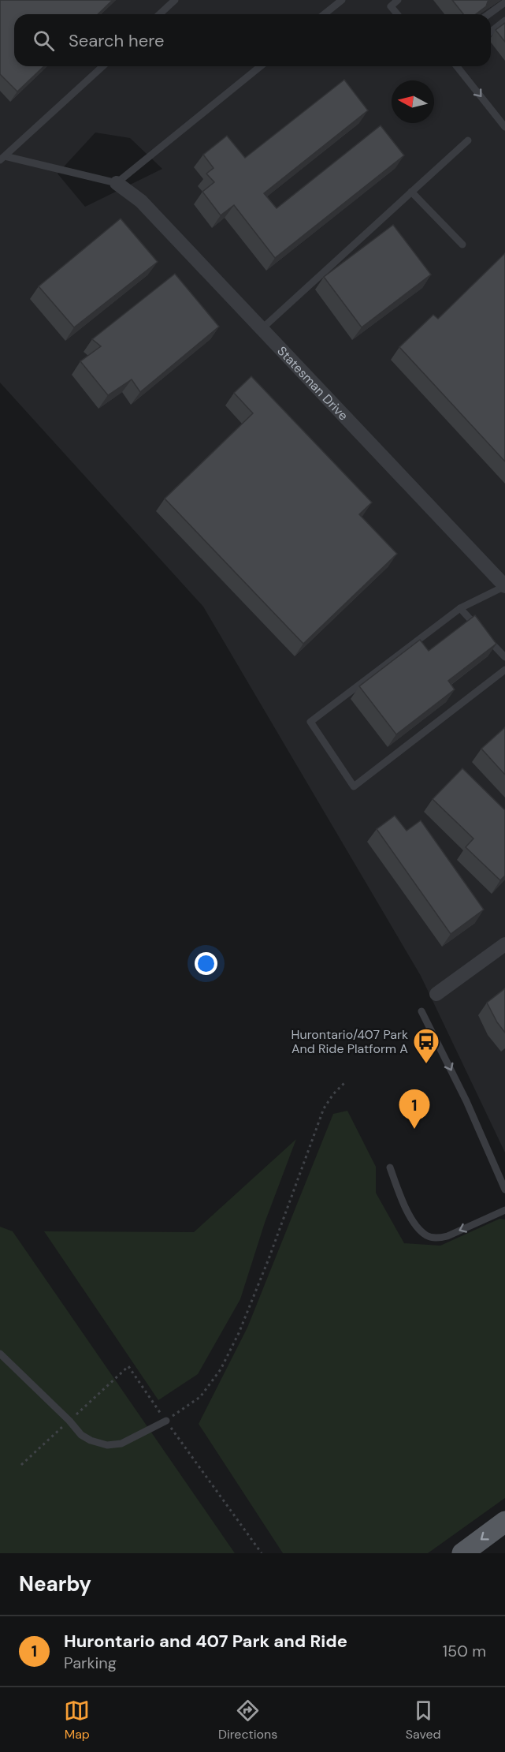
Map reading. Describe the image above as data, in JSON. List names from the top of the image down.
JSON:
{
  "streets": {
    "street": ["Statesman Drive"]
  },
  "places": {
    "bus stop": ["Hurontario/407 Park And Ride Platform A"]
  },
  "north": "left",
  "page": {
    "search": "Search here",
    "pins": "1",
    "heading": "Nearby",
    "list": [
      {
        "mark": "1",
        "name": "Hurontario and 407 Park and Ride",
        "note": "Parking",
        "value": "150 m"
      }
    ],
    "nav": ["Map", "Directions", "Saved"]
  }
}
